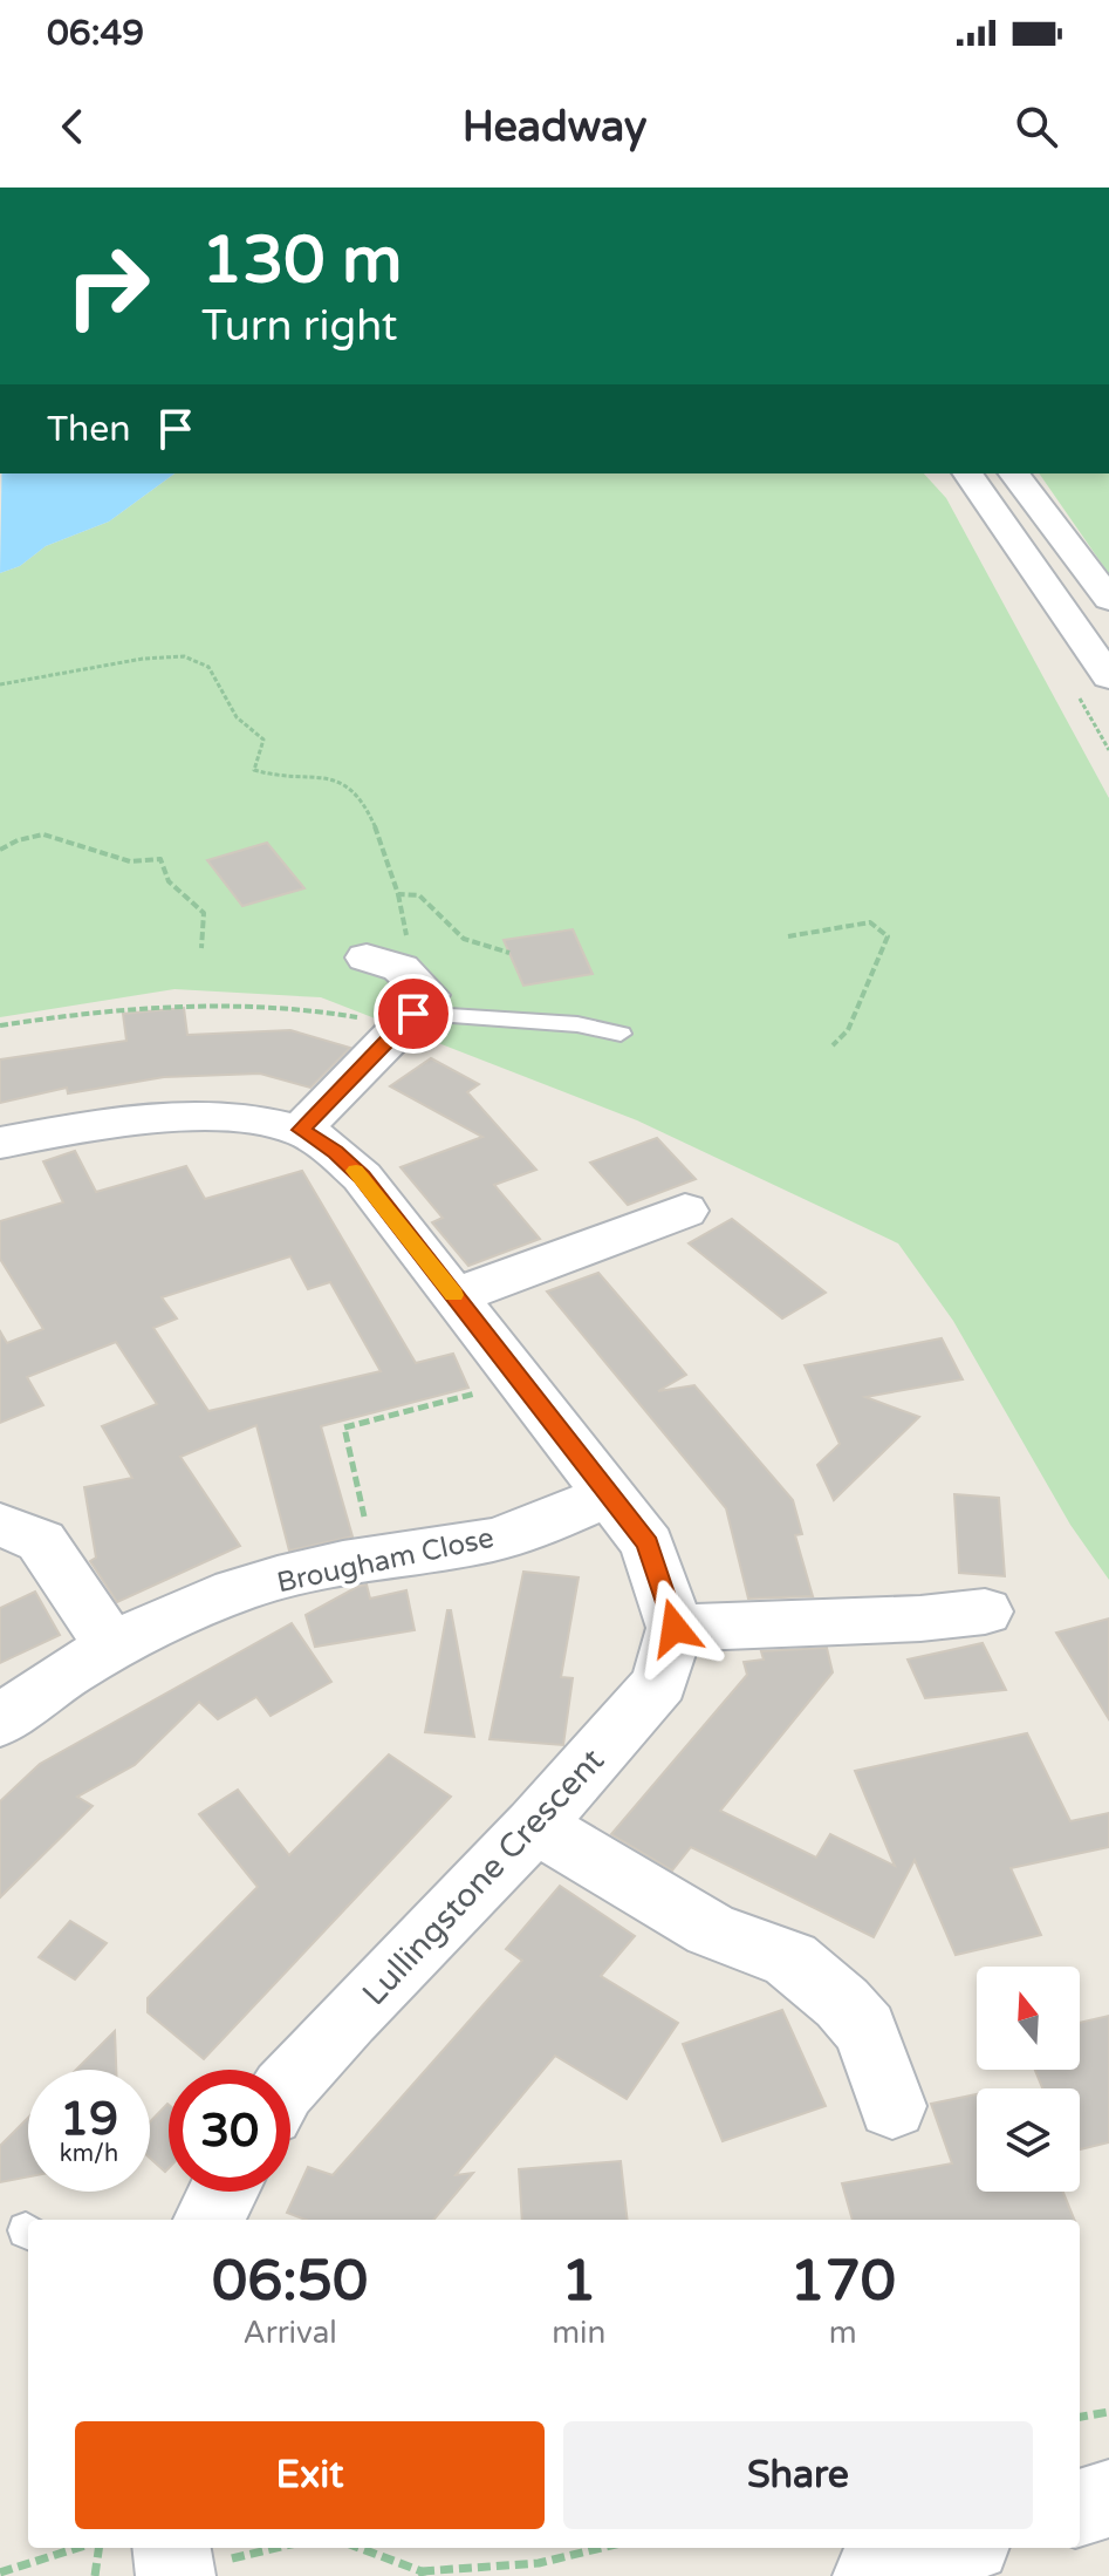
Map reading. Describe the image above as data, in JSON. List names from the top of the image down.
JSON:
{
  "streets": {
    "street": ["Brougham Close", "Lullingstone Crescent"]
  },
  "north": "top",
  "page": {
    "status": "06:49",
    "header": "Headway",
    "turn": ["130 m", "Turn right"],
    "then": "Then",
    "speed": "19 km/h",
    "limit": "30",
    "eta": [
      "06:50",
      "Arrival",
      "1",
      "min",
      "170",
      "m"
    ],
    "buttons": ["Exit", "Share"]
  }
}
